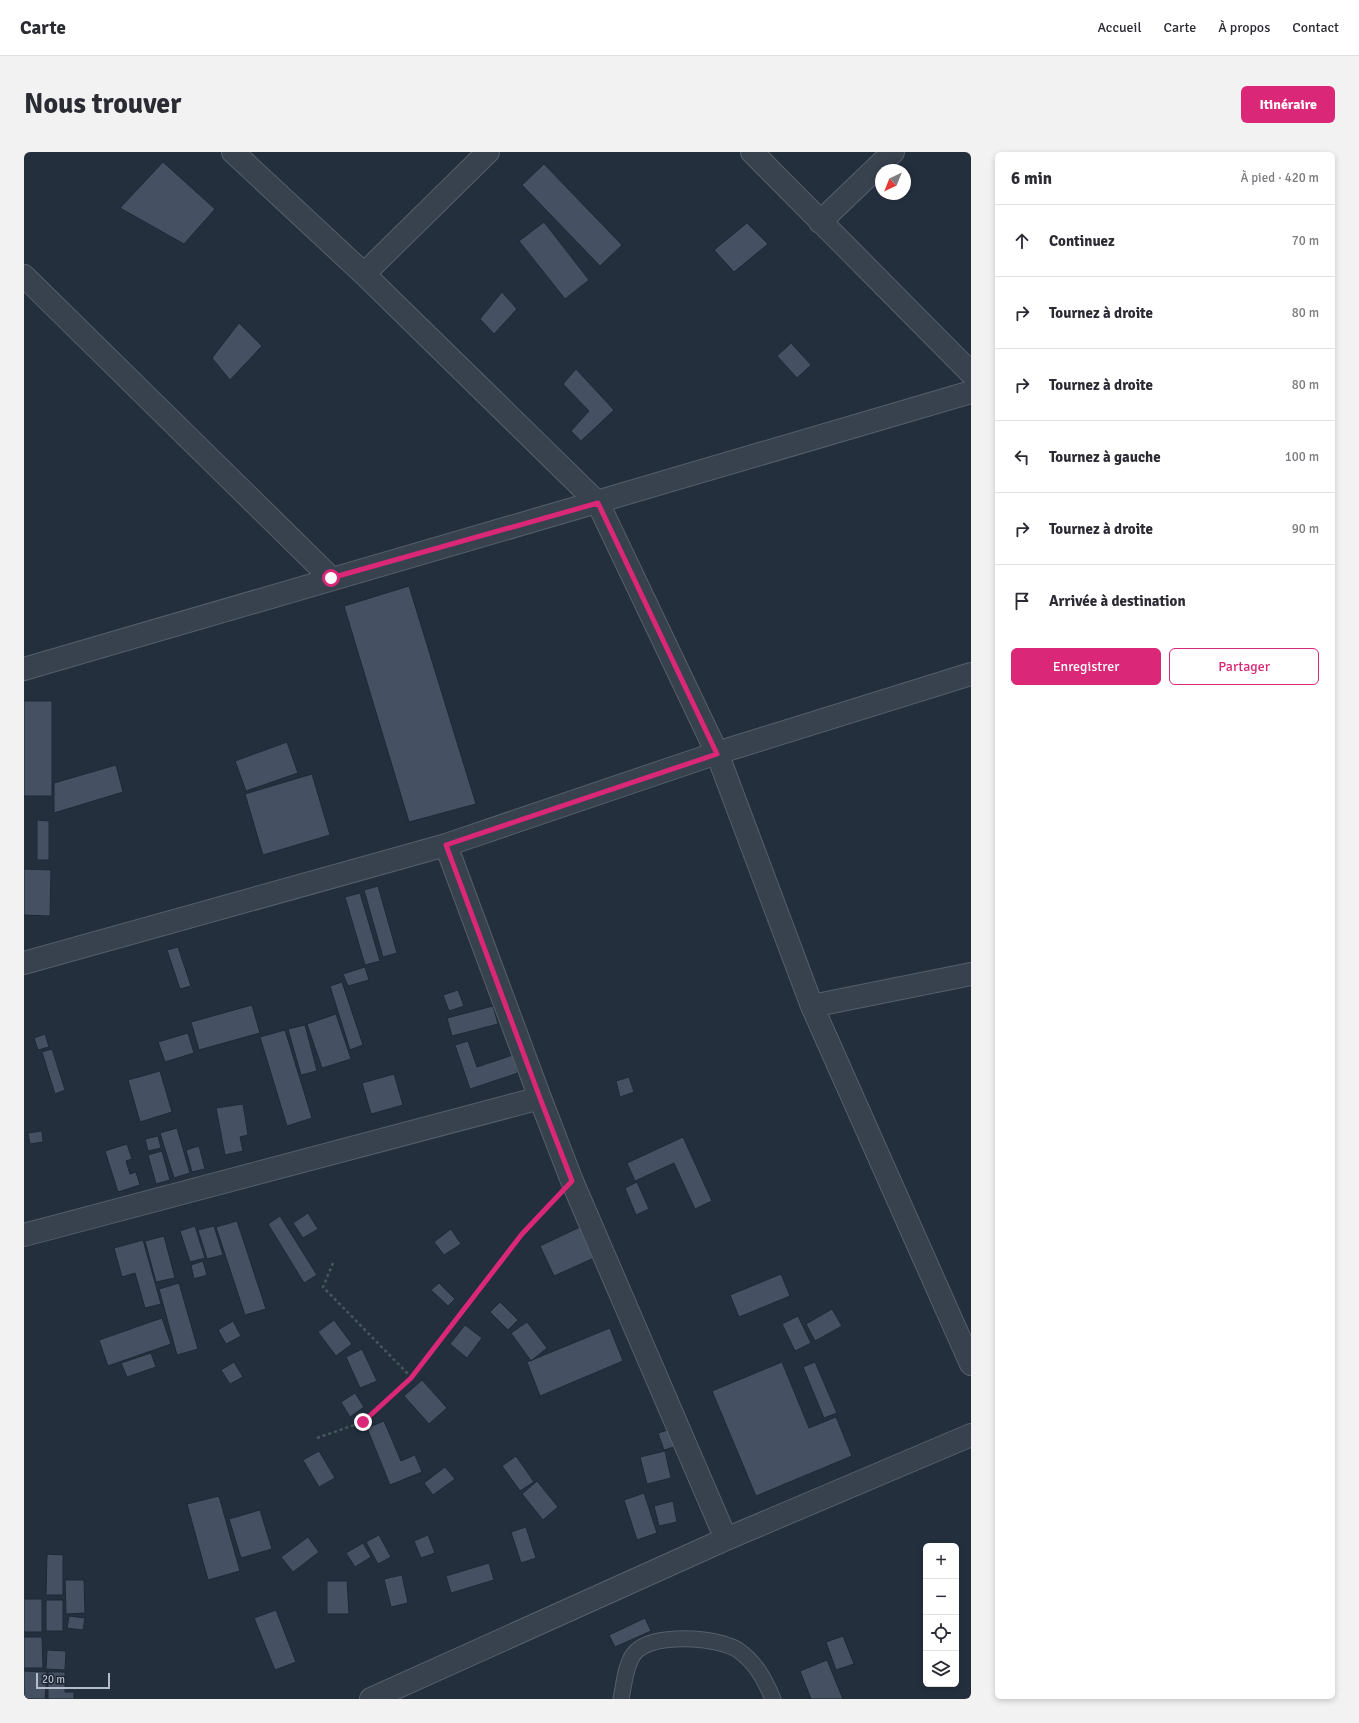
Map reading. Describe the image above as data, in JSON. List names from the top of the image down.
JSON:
{
  "scale_bar": "20 m",
  "north": "bottom left",
  "page": {
    "header": "Carte",
    "nav": [
      "Accueil",
      "Carte",
      "À propos",
      "Contact"
    ],
    "buttons": [
      "Itinéraire",
      ["Enregistrer", "Partager"]
    ],
    "title": "Nous trouver",
    "heading": ["6 min", "À pied · 420 m"],
    "list": [
      ["Continuez", "70 m"],
      ["Tournez à droite", "80 m"],
      ["Tournez à droite", "80 m"],
      ["Tournez à gauche", "100 m"],
      ["Tournez à droite", "90 m"],
      "Arrivée à destination"
    ],
    "map_buttons": ["+", "−"],
    "scale": "20 m"
  }
}
